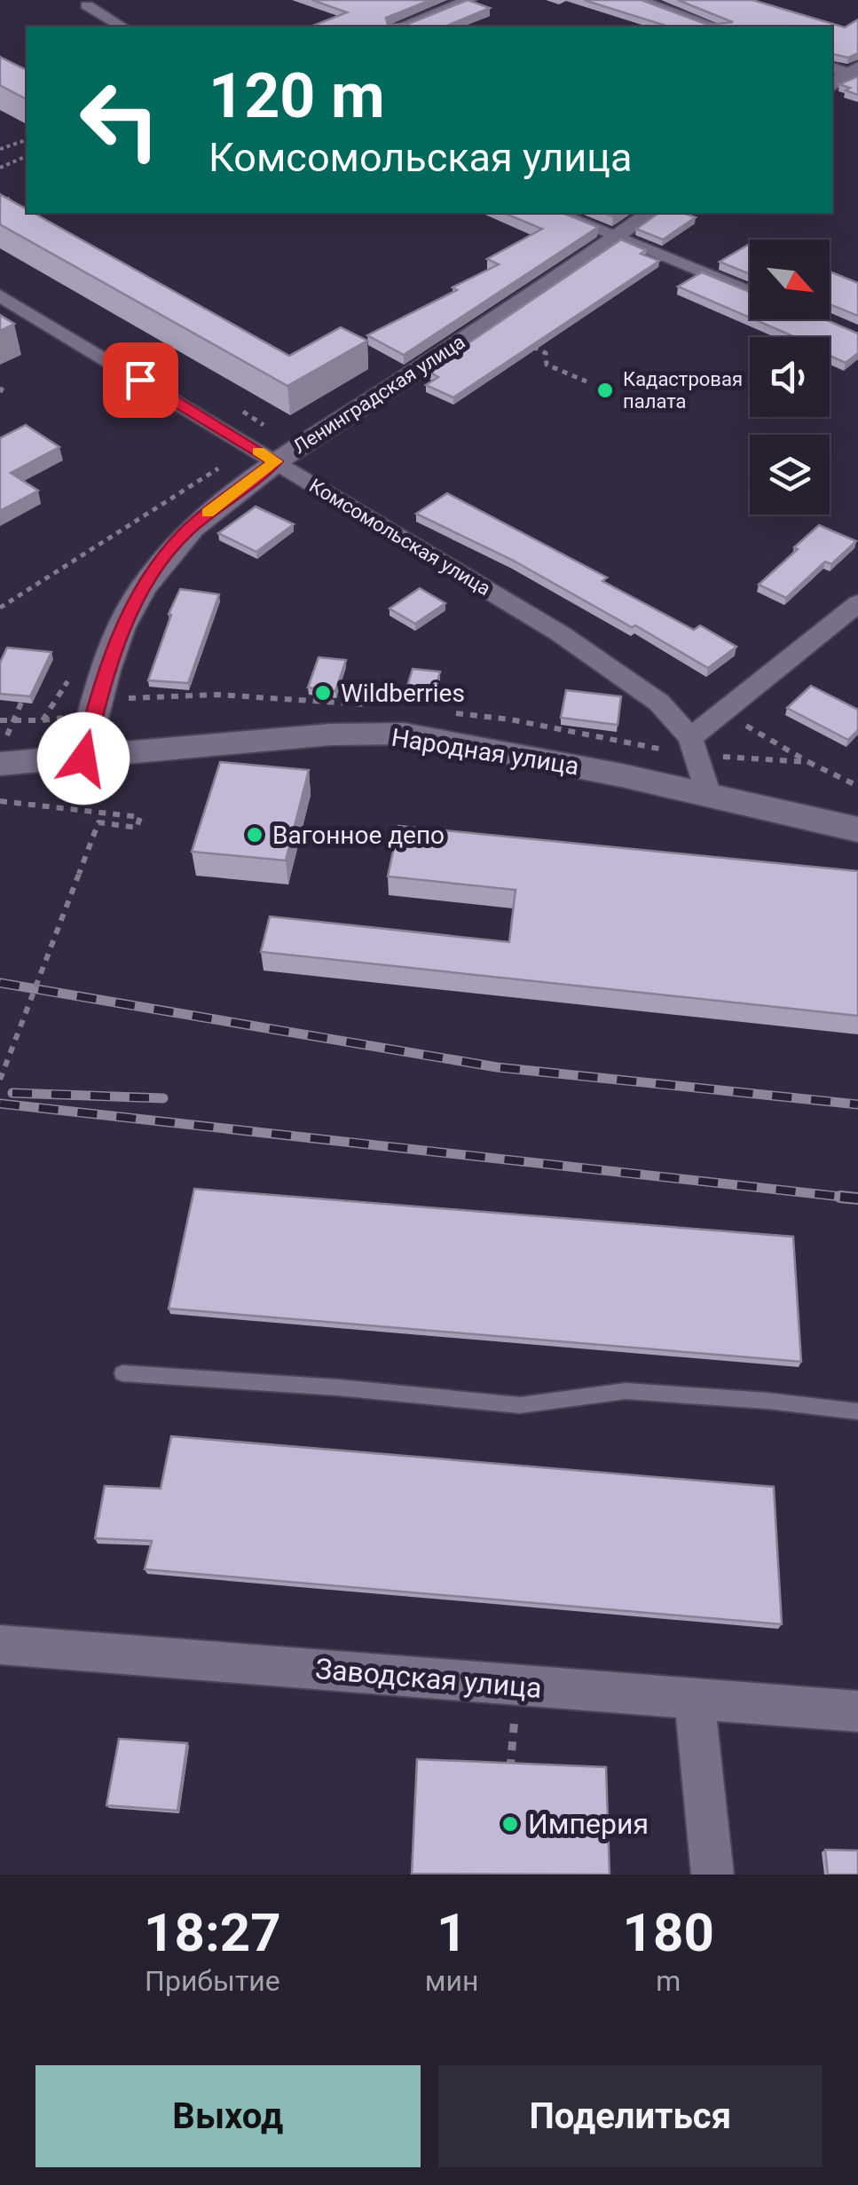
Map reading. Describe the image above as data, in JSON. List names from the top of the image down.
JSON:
{
  "streets": {
    "street": [
      "Ленинградская улица",
      "Комсомольская улица",
      "Народная улица",
      "Заводская улица"
    ]
  },
  "crossings": [
    ["Ленинградская улица", "Комсомольская улица"],
    ["Ленинградская улица", "Народная улица"],
    ["Комсомольская улица", "Народная улица"]
  ],
  "places": [
    "Кадастровая палата",
    "Wildberries",
    "Вагонное депо",
    "Империя"
  ],
  "north": "bottom right",
  "page": {
    "turn": ["120 m", "Комсомольская улица"],
    "eta": [
      "18:27",
      "Прибытие",
      "1",
      "мин",
      "180",
      "m"
    ],
    "buttons": ["Выход", "Поделиться"]
  }
}
